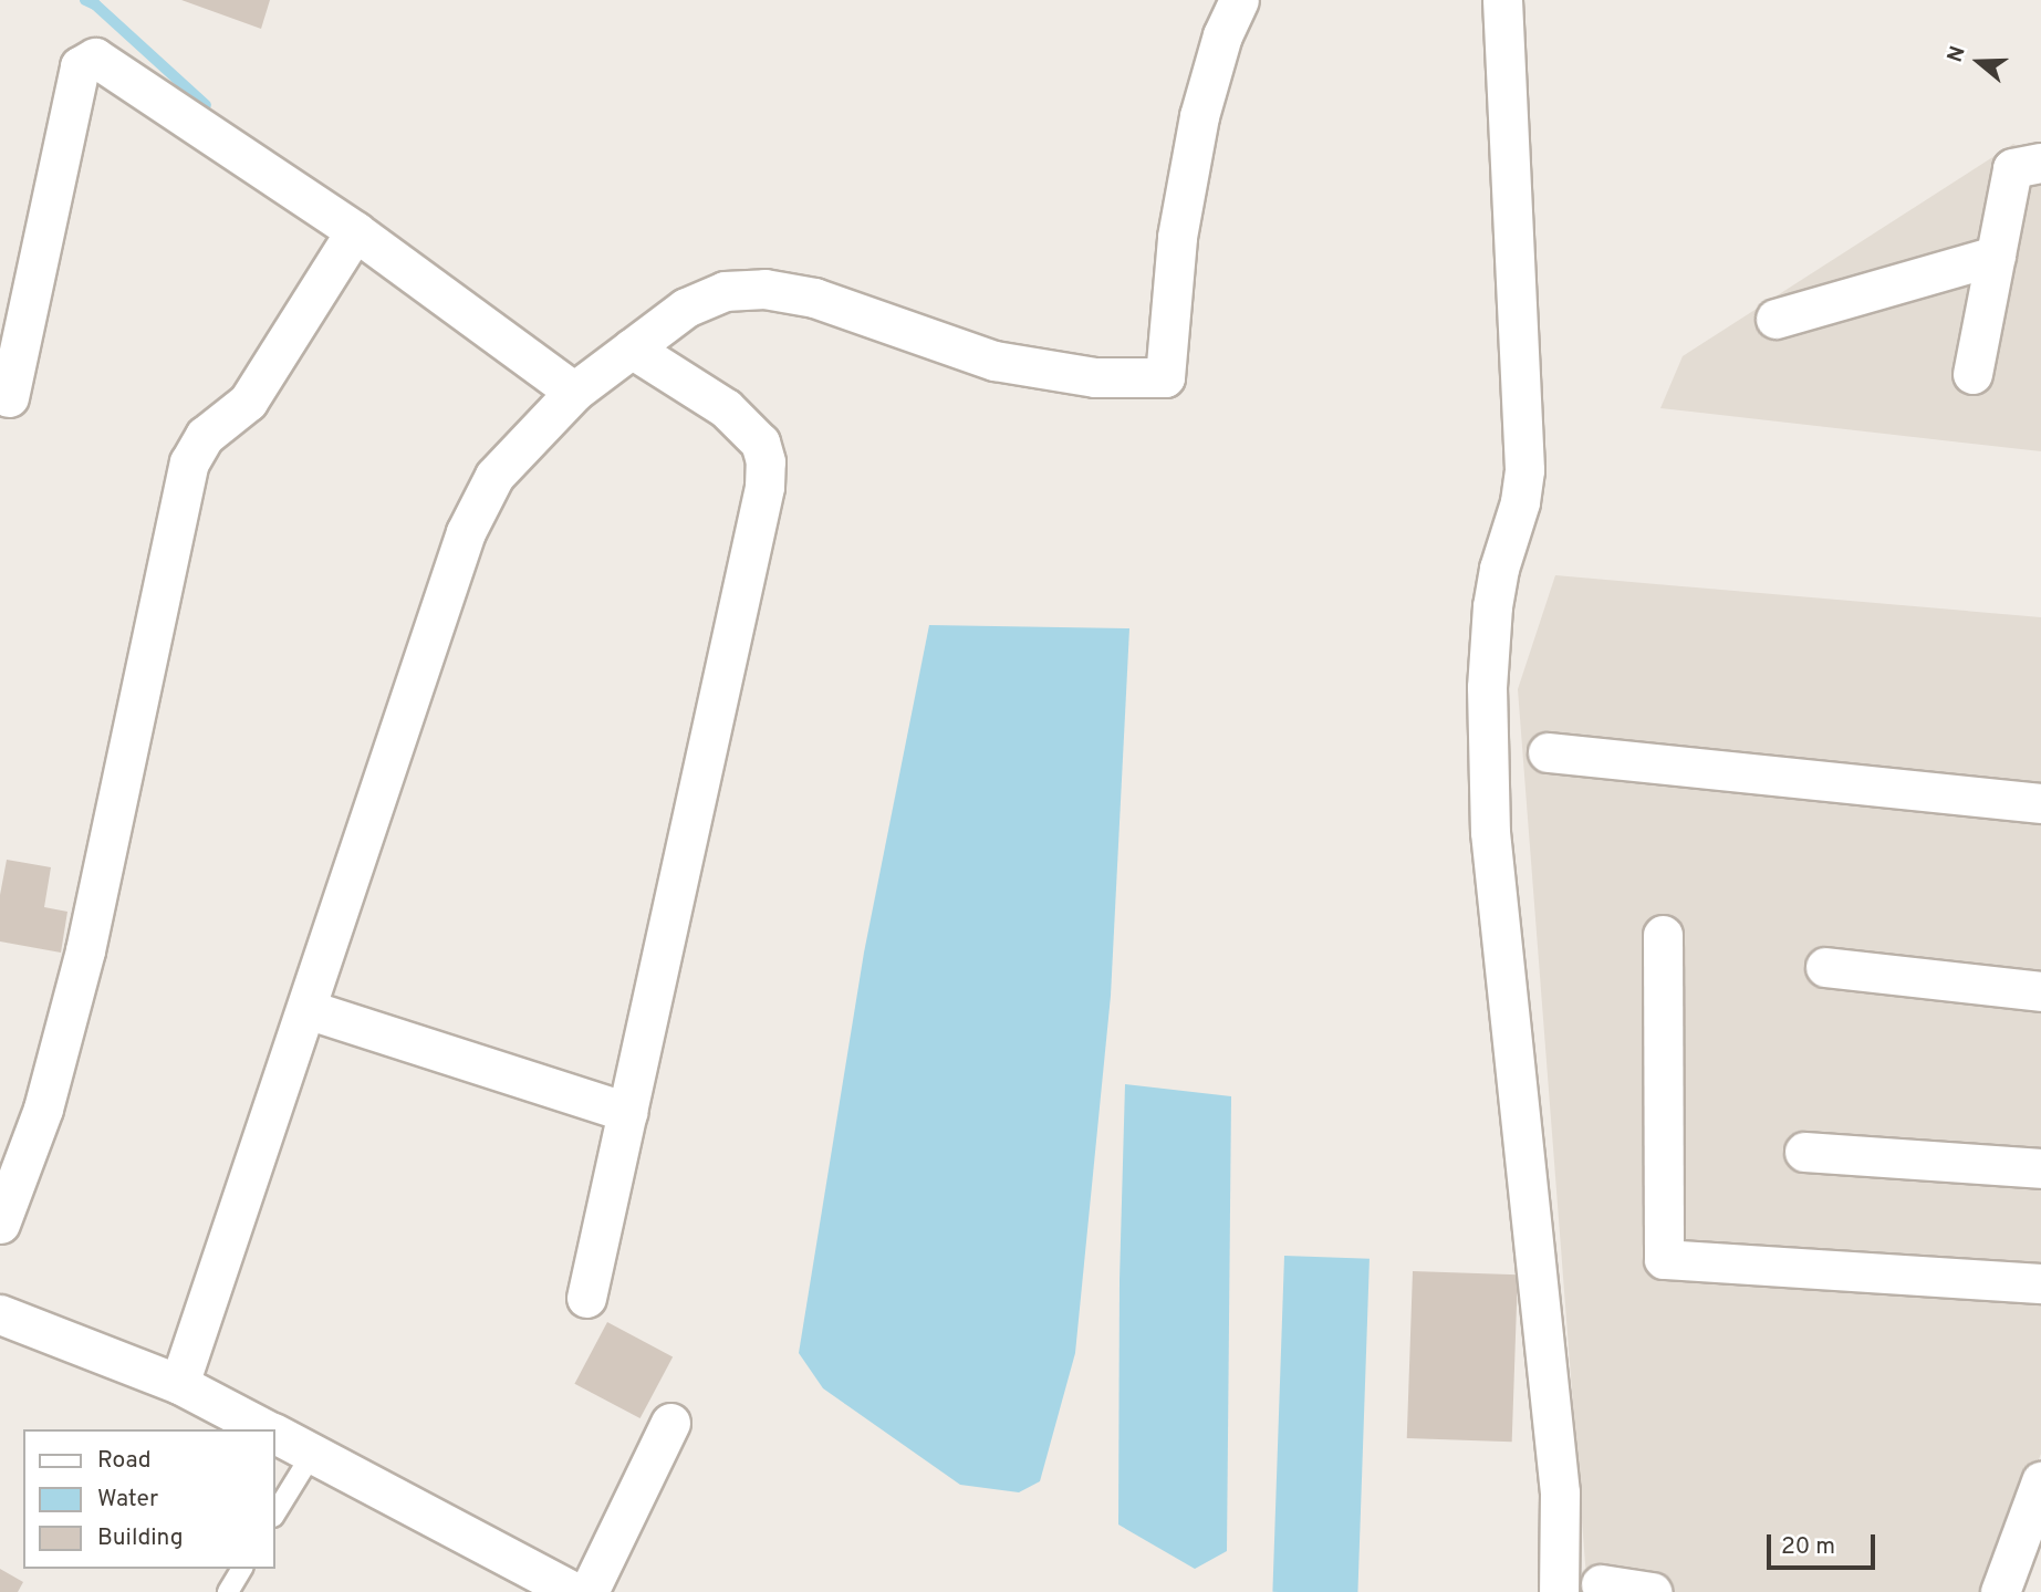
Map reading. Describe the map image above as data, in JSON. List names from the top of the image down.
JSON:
{
  "legend": ["Road", "Water", "Building"],
  "scale_bar": "20 m",
  "north": "left"
}
